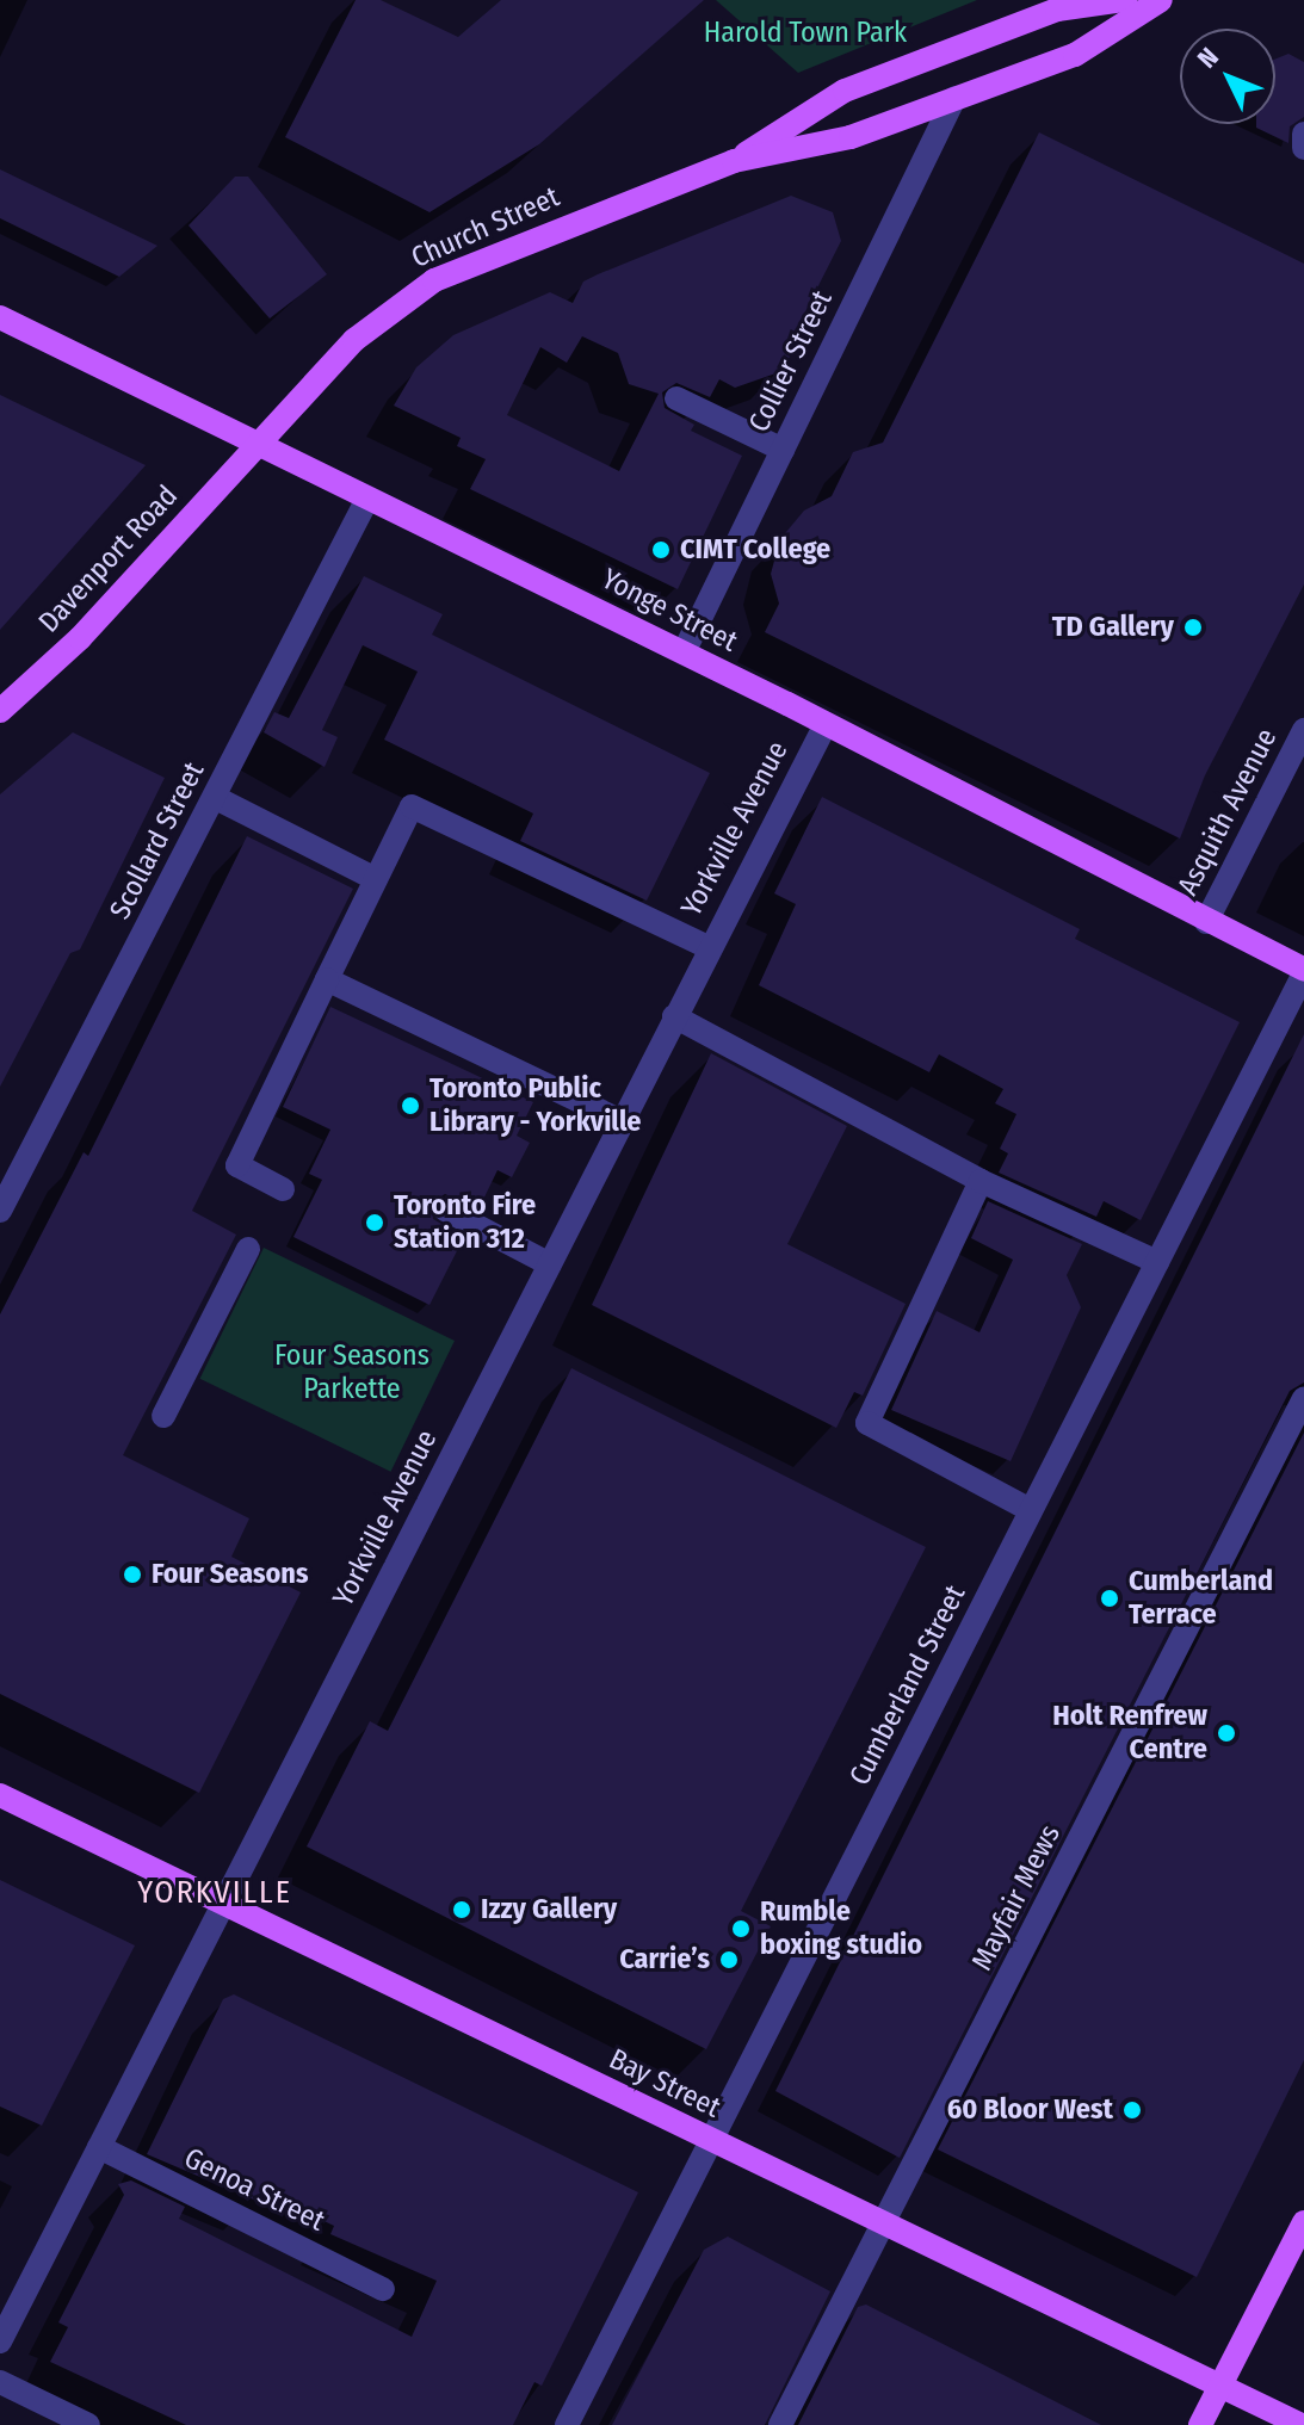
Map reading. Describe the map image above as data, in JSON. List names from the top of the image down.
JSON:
{
  "streets": {
    "main road": [
      "Church Street",
      "Davenport Road",
      "Yonge Street",
      "Bay Street"
    ],
    "street": [
      "Collier Street",
      "Asquith Avenue",
      "Yorkville Avenue",
      "Scollard Street",
      "Cumberland Street",
      "Mayfair Mews",
      "Genoa Street"
    ]
  },
  "crossings": [
    ["Church Street", "Collier Street"],
    ["Church Street", "Davenport Road"],
    ["Church Street", "Yonge Street"],
    ["Collier Street", "Yonge Street"],
    ["Davenport Road", "Yonge Street"],
    ["Yonge Street", "Asquith Avenue"],
    ["Yonge Street", "Yorkville Avenue"],
    ["Yonge Street", "Scollard Street"],
    ["Yonge Street", "Cumberland Street"],
    ["Yorkville Avenue", "Bay Street"],
    ["Yorkville Avenue", "Genoa Street"],
    ["Cumberland Street", "Bay Street"],
    ["Mayfair Mews", "Bay Street"]
  ],
  "districts": ["YORKVILLE"],
  "parks": ["Harold Town Park", "Four Seasons Parkette"],
  "places": [
    "CIMT College",
    "TD Gallery",
    "Toronto Public Library - Yorkville",
    "Toronto Fire Station 312",
    "Four Seasons",
    "Cumberland Terrace",
    "Holt Renfrew Centre",
    "Izzy Gallery",
    "Rumble boxing studio",
    "Carrie’s",
    "60 Bloor West"
  ],
  "north": "top left"
}
